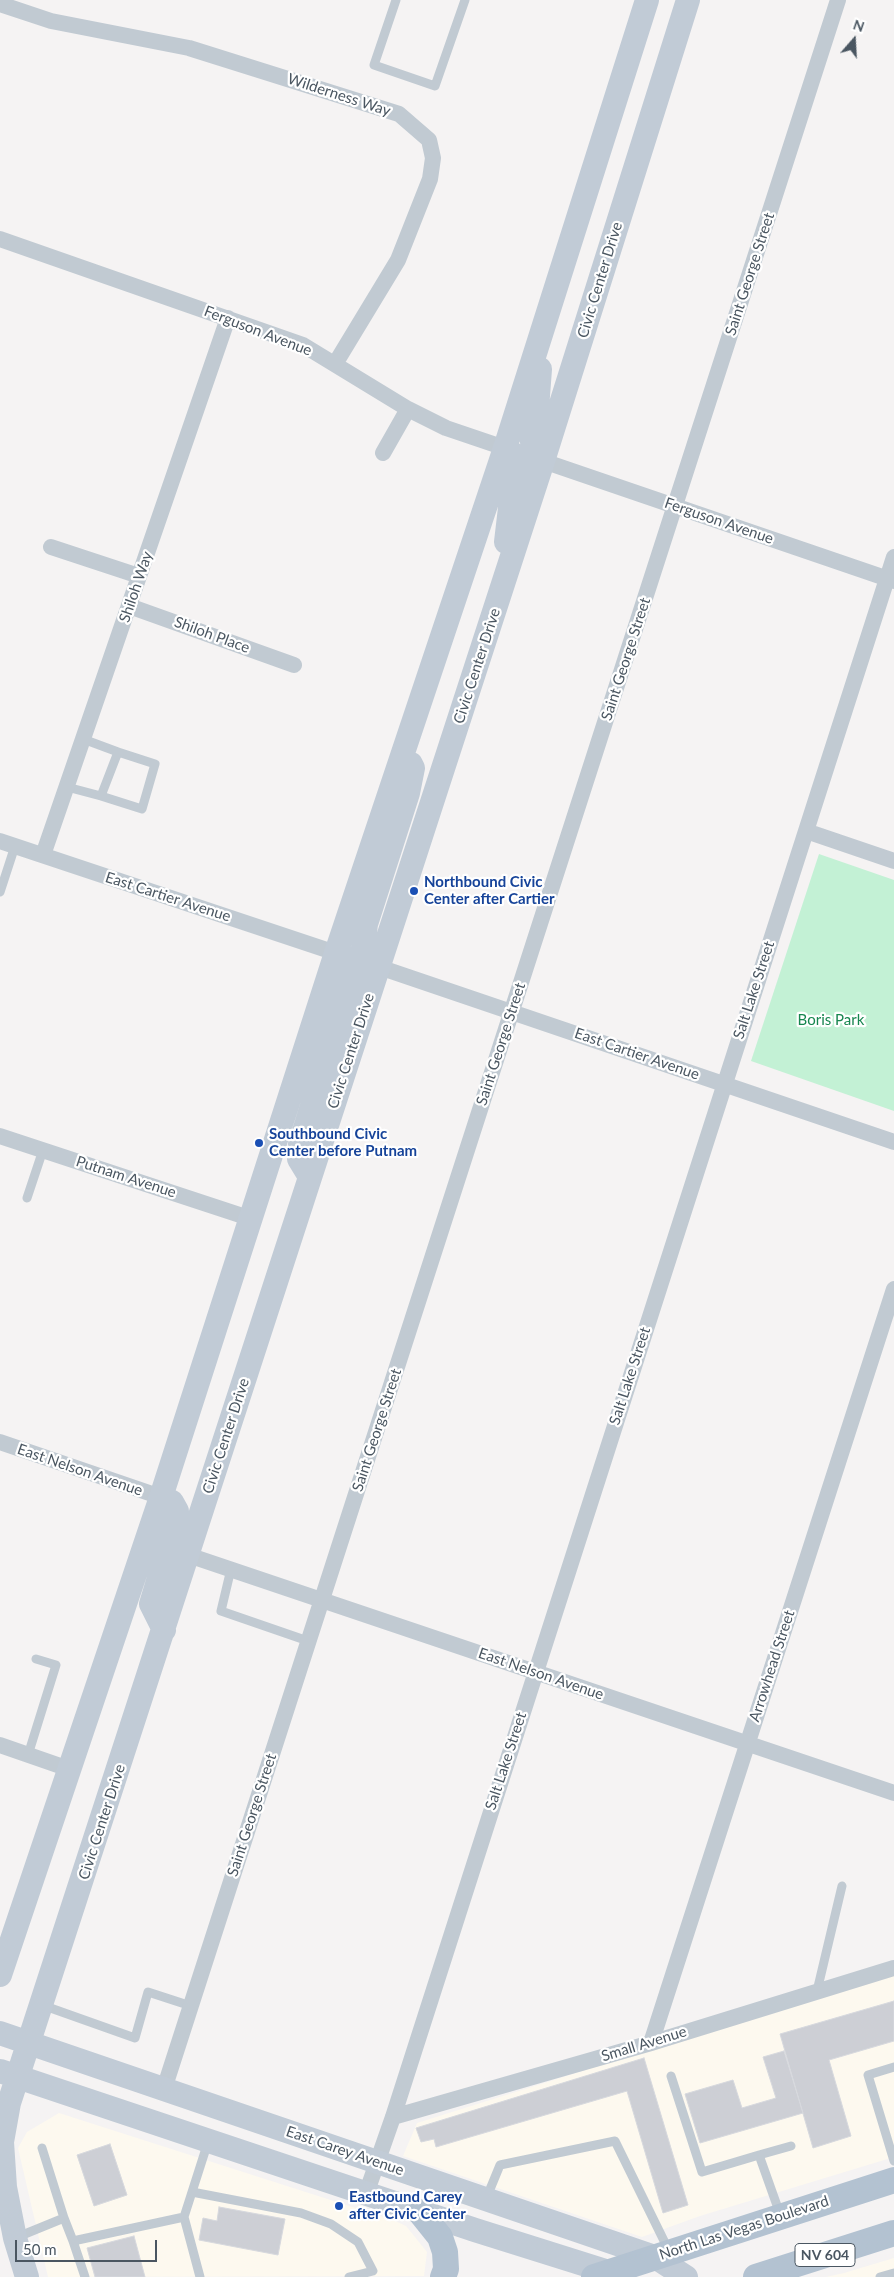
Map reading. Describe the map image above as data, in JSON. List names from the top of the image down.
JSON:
{
  "streets": {
    "main road": [
      "Civic Center Drive",
      "East Carey Avenue",
      "North Las Vegas Boulevard",
      "NV 604"
    ],
    "street": [
      "Wilderness Way",
      "Saint George Street",
      "Ferguson Avenue",
      "Shiloh Way",
      "Shiloh Place",
      "East Cartier Avenue",
      "Salt Lake Street",
      "Putnam Avenue",
      "East Nelson Avenue",
      "Arrowhead Street",
      "Small Avenue"
    ]
  },
  "crossings": [
    ["Wilderness Way", "Ferguson Avenue"],
    ["Saint George Street", "Ferguson Avenue"],
    ["Saint George Street", "East Cartier Avenue"],
    ["Saint George Street", "East Nelson Avenue"],
    ["Saint George Street", "East Carey Avenue"],
    ["Civic Center Drive", "Ferguson Avenue"],
    ["Civic Center Drive", "East Cartier Avenue"],
    ["Civic Center Drive", "East Nelson Avenue"],
    ["Civic Center Drive", "East Carey Avenue"],
    ["Ferguson Avenue", "Shiloh Way"],
    ["Ferguson Avenue", "Salt Lake Street"],
    ["Shiloh Way", "Shiloh Place"],
    ["Shiloh Way", "East Cartier Avenue"],
    ["East Cartier Avenue", "Salt Lake Street"],
    ["Salt Lake Street", "East Nelson Avenue"],
    ["Salt Lake Street", "Small Avenue"],
    ["Salt Lake Street", "East Carey Avenue"],
    ["East Nelson Avenue", "Arrowhead Street"],
    ["Arrowhead Street", "Small Avenue"],
    ["East Carey Avenue", "North Las Vegas Boulevard"]
  ],
  "parks": ["Boris Park"],
  "places": ["Northbound Civic Center after Cartier", "Southbound Civic Center before Putnam", "Eastbound Carey after Civic Center"],
  "scale_bar": "50 m",
  "north": "top"
}
